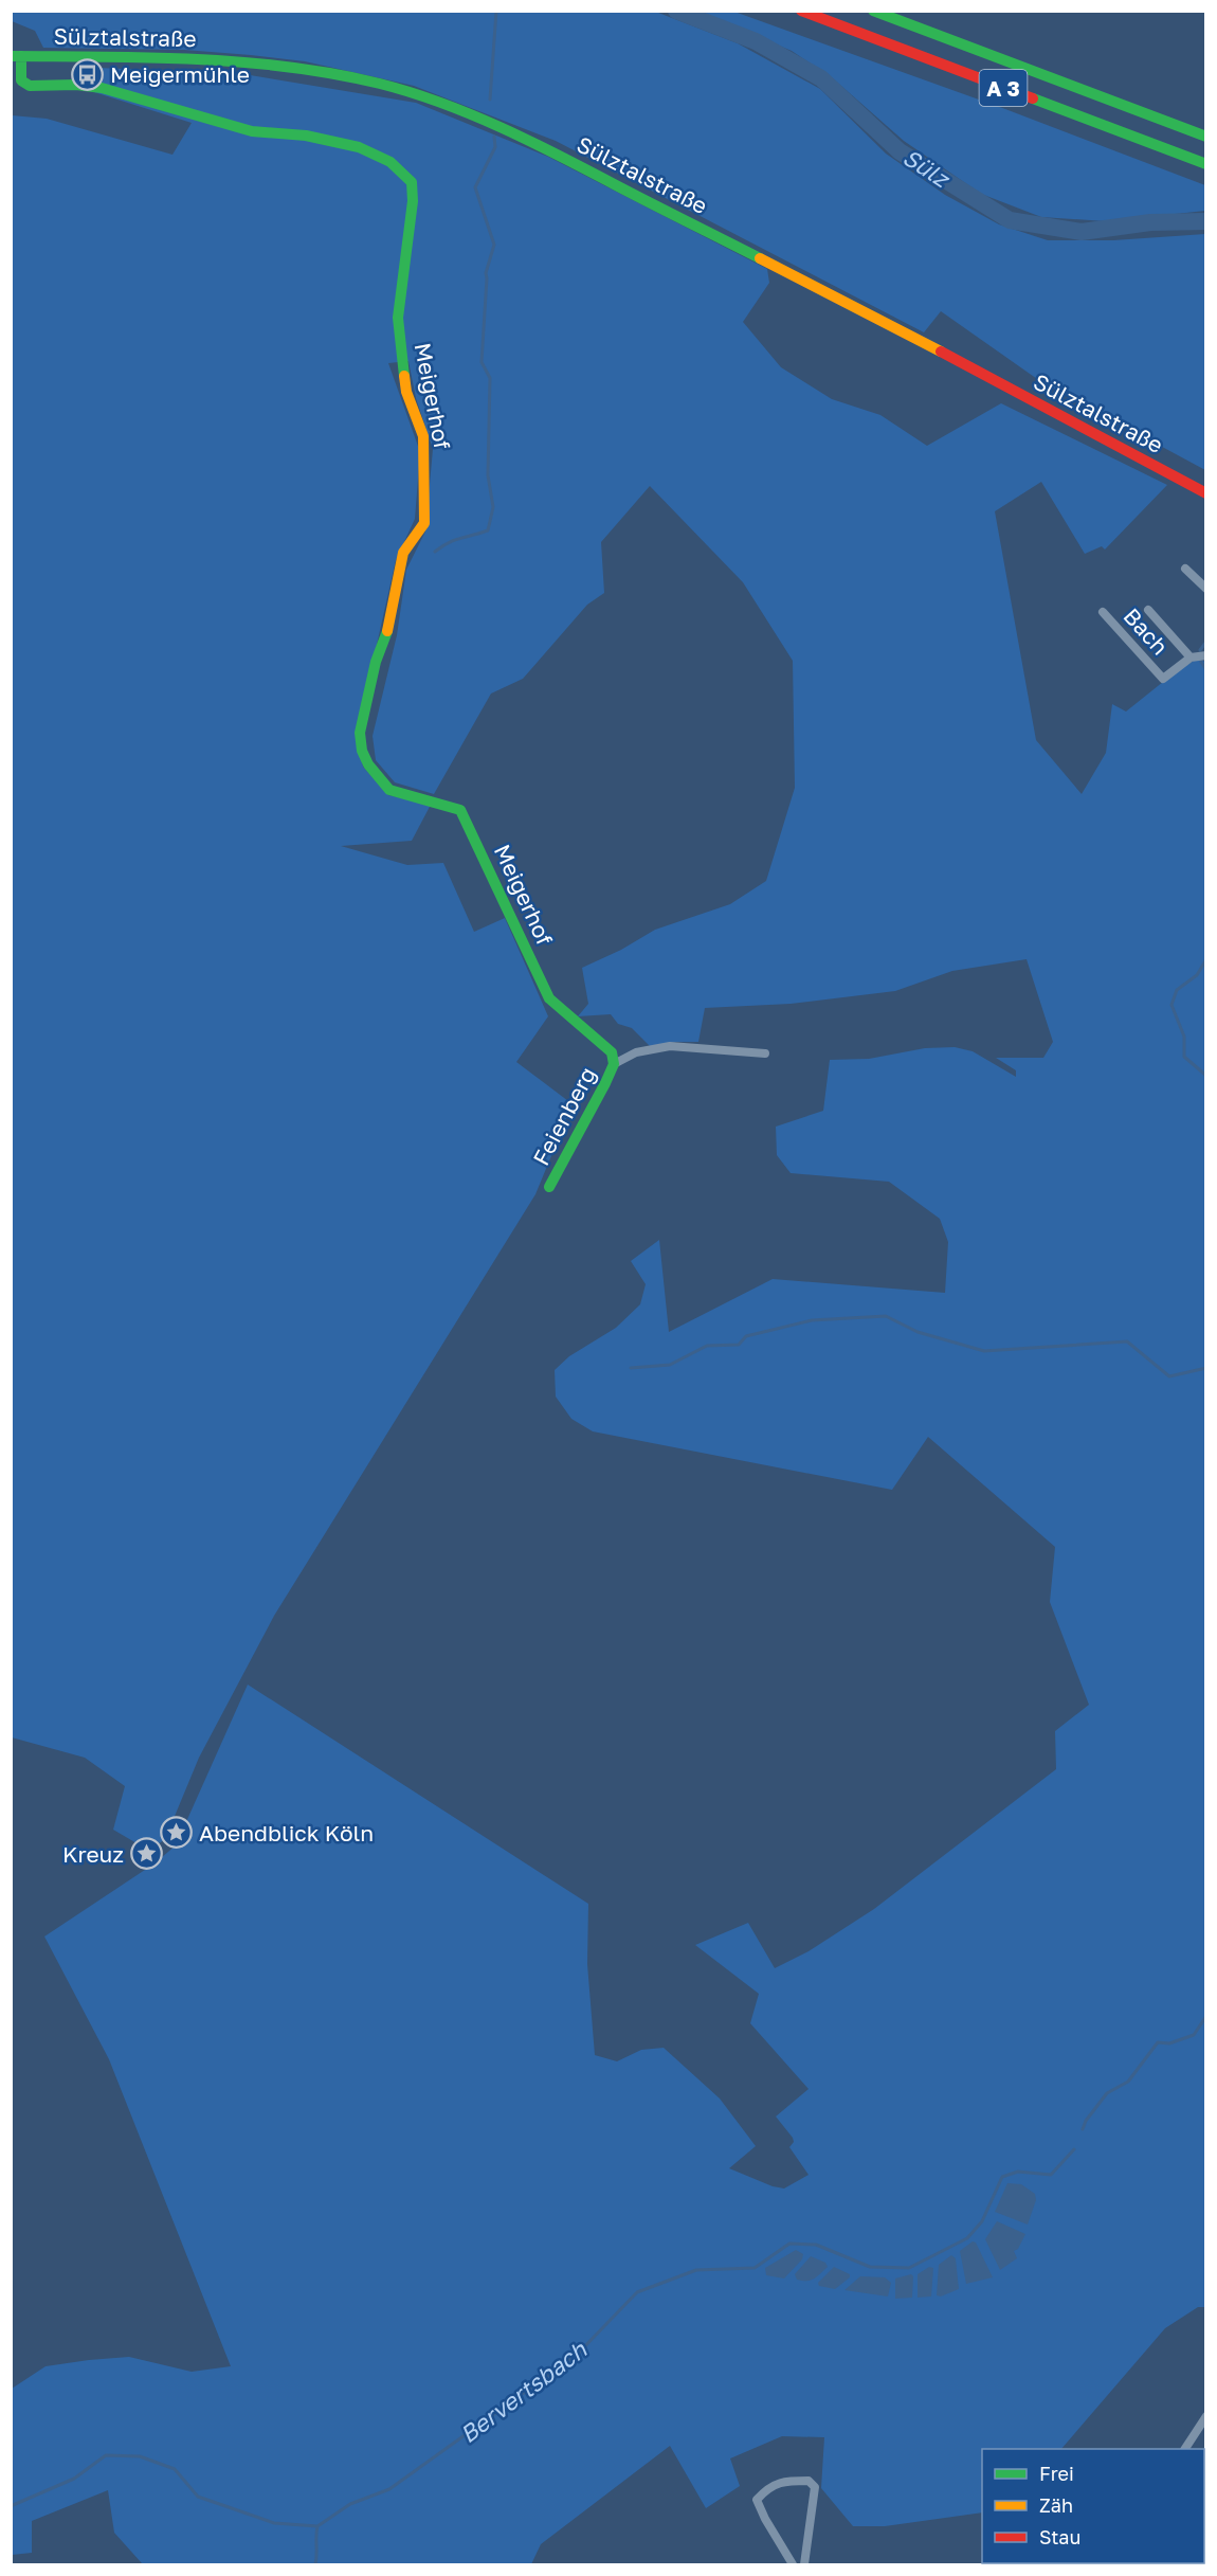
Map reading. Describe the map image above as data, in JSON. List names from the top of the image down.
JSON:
{
  "streets": {
    "main road": [
      "Sülztalstraße",
      "A 3",
      "Meigerhof",
      "Feienberg"
    ],
    "street": ["Bach"]
  },
  "crossings": [
    ["Sülztalstraße", "Meigerhof"],
    ["Meigerhof", "Feienberg"]
  ],
  "water": ["Sülz", "Bervertsbach"],
  "places": {
    "bus stop": ["Meigermühle"],
    "place": ["Abendblick Köln", "Kreuz"]
  },
  "legend": ["Frei", "Zäh", "Stau"]
}
